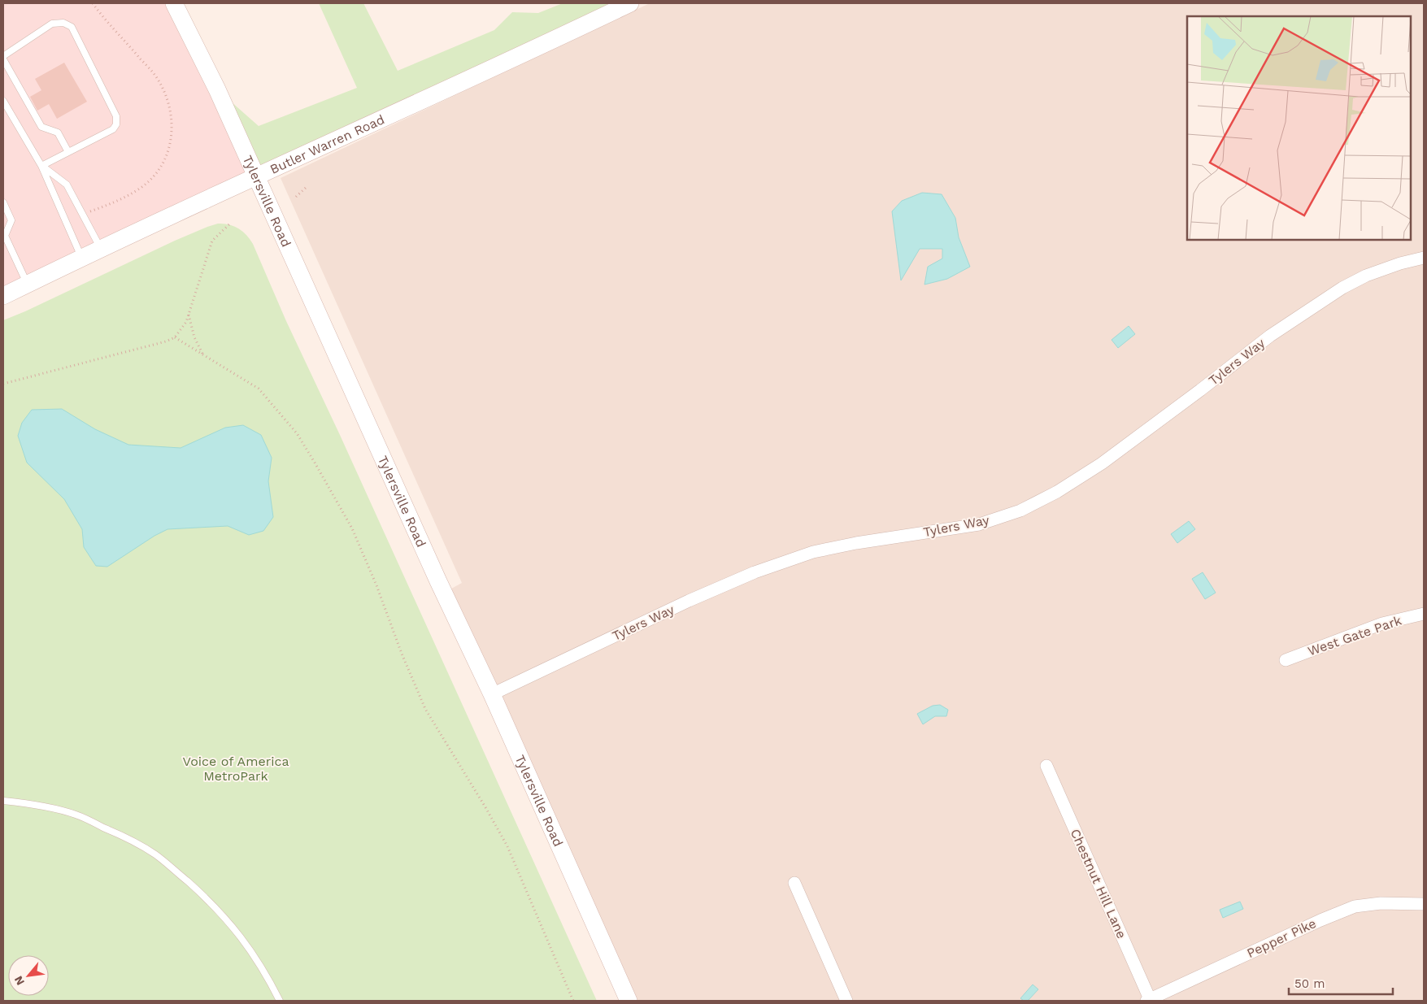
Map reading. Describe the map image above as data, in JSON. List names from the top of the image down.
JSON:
{
  "streets": {
    "main road": ["Butler Warren Road", "Tylersville Road"],
    "street": [
      "Tylers Way",
      "West Gate Park",
      "Chestnut Hill Lane",
      "Pepper Pike"
    ]
  },
  "crossings": [
    ["Butler Warren Road", "Tylersville Road"],
    ["Tylersville Road", "Tylers Way"],
    ["Chestnut Hill Lane", "Pepper Pike"]
  ],
  "parks": ["Voice of America MetroPark"],
  "scale_bar": "50 m",
  "north": "bottom left"
}
